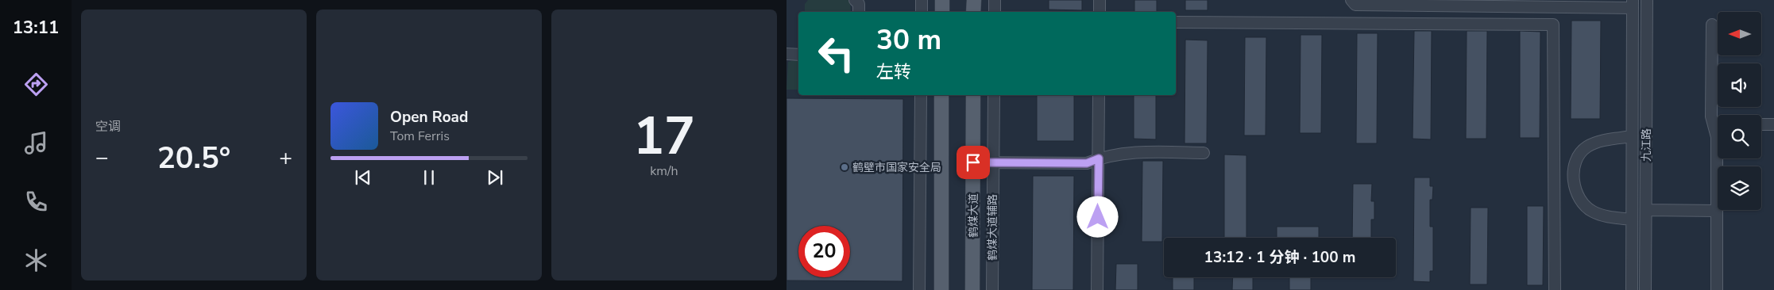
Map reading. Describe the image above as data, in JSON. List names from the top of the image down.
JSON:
{
  "streets": {
    "main road": ["鹤煤大道"],
    "street": ["九江路", "鹤煤大道辅路"]
  },
  "places": ["鹤壁市国家安全局"],
  "north": "left",
  "page": {
    "tabs": "13:11",
    "tile": [
      "空调",
      ["17", "km/h"]
    ],
    "turn": ["30 m", "左转"],
    "song": ["Open Road", "Tom Ferris"],
    "heat": ["−", "20.5°", "+"],
    "limit": "20",
    "trip": "13:12 · 1 分钟 · 100 m"
  }
}
